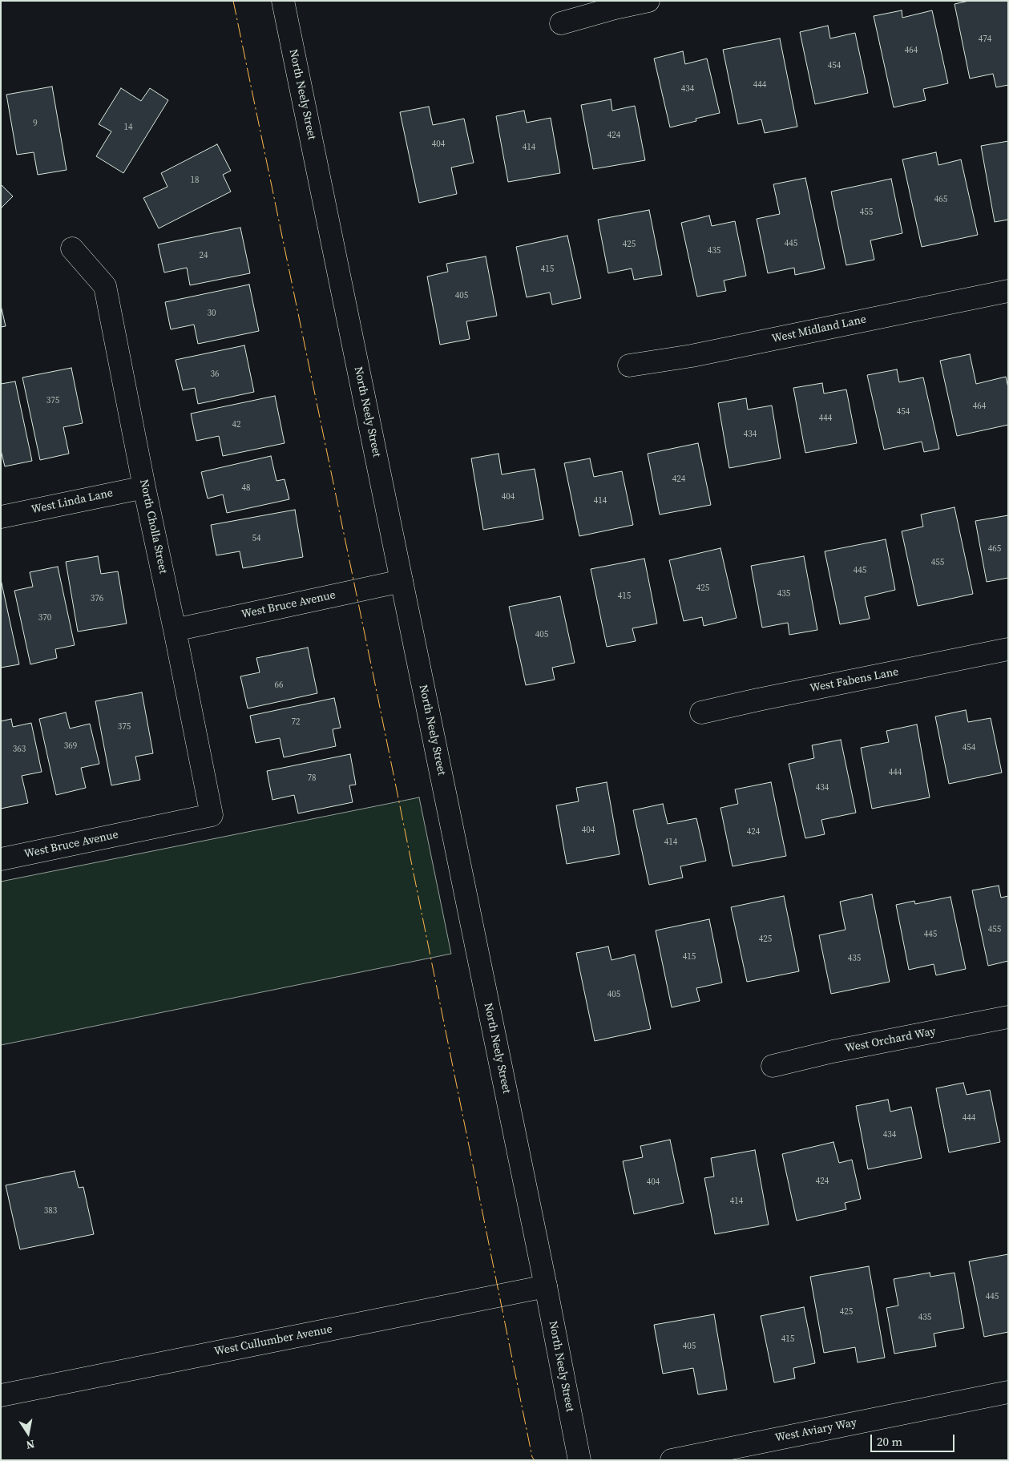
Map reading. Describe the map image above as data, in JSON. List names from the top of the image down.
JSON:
{
  "streets": {
    "street": [
      "North Neely Street",
      "West Midland Lane",
      "West Linda Lane",
      "North Cholla Street",
      "West Bruce Avenue",
      "West Fabens Lane",
      "West Orchard Way",
      "West Cullumber Avenue",
      "West Aviary Way"
    ]
  },
  "crossings": [
    ["North Neely Street", "West Bruce Avenue"],
    ["North Neely Street", "West Cullumber Avenue"],
    ["West Linda Lane", "North Cholla Street"],
    ["North Cholla Street", "West Bruce Avenue"]
  ],
  "house_numbers": [
    "474",
    "464",
    "454",
    "444",
    "434",
    "9",
    "14",
    "424",
    "404",
    "414",
    "18",
    "465",
    "455",
    "445",
    "425",
    "435",
    "24",
    "415",
    "405",
    "30",
    "36",
    "375",
    "464",
    "454",
    "444",
    "42",
    "434",
    "424",
    "48",
    "404",
    "414",
    "54",
    "465",
    "455",
    "445",
    "425",
    "435",
    "415",
    "376",
    "370",
    "405",
    "66",
    "72",
    "375",
    "369",
    "454",
    "363",
    "444",
    "78",
    "434",
    "404",
    "424",
    "414",
    "455",
    "445",
    "425",
    "415",
    "435",
    "405",
    "444",
    "434",
    "424",
    "404",
    "414",
    "383",
    "445",
    "425",
    "435",
    "415",
    "405"
  ],
  "scale_bar": "20 m",
  "north": "bottom"
}
